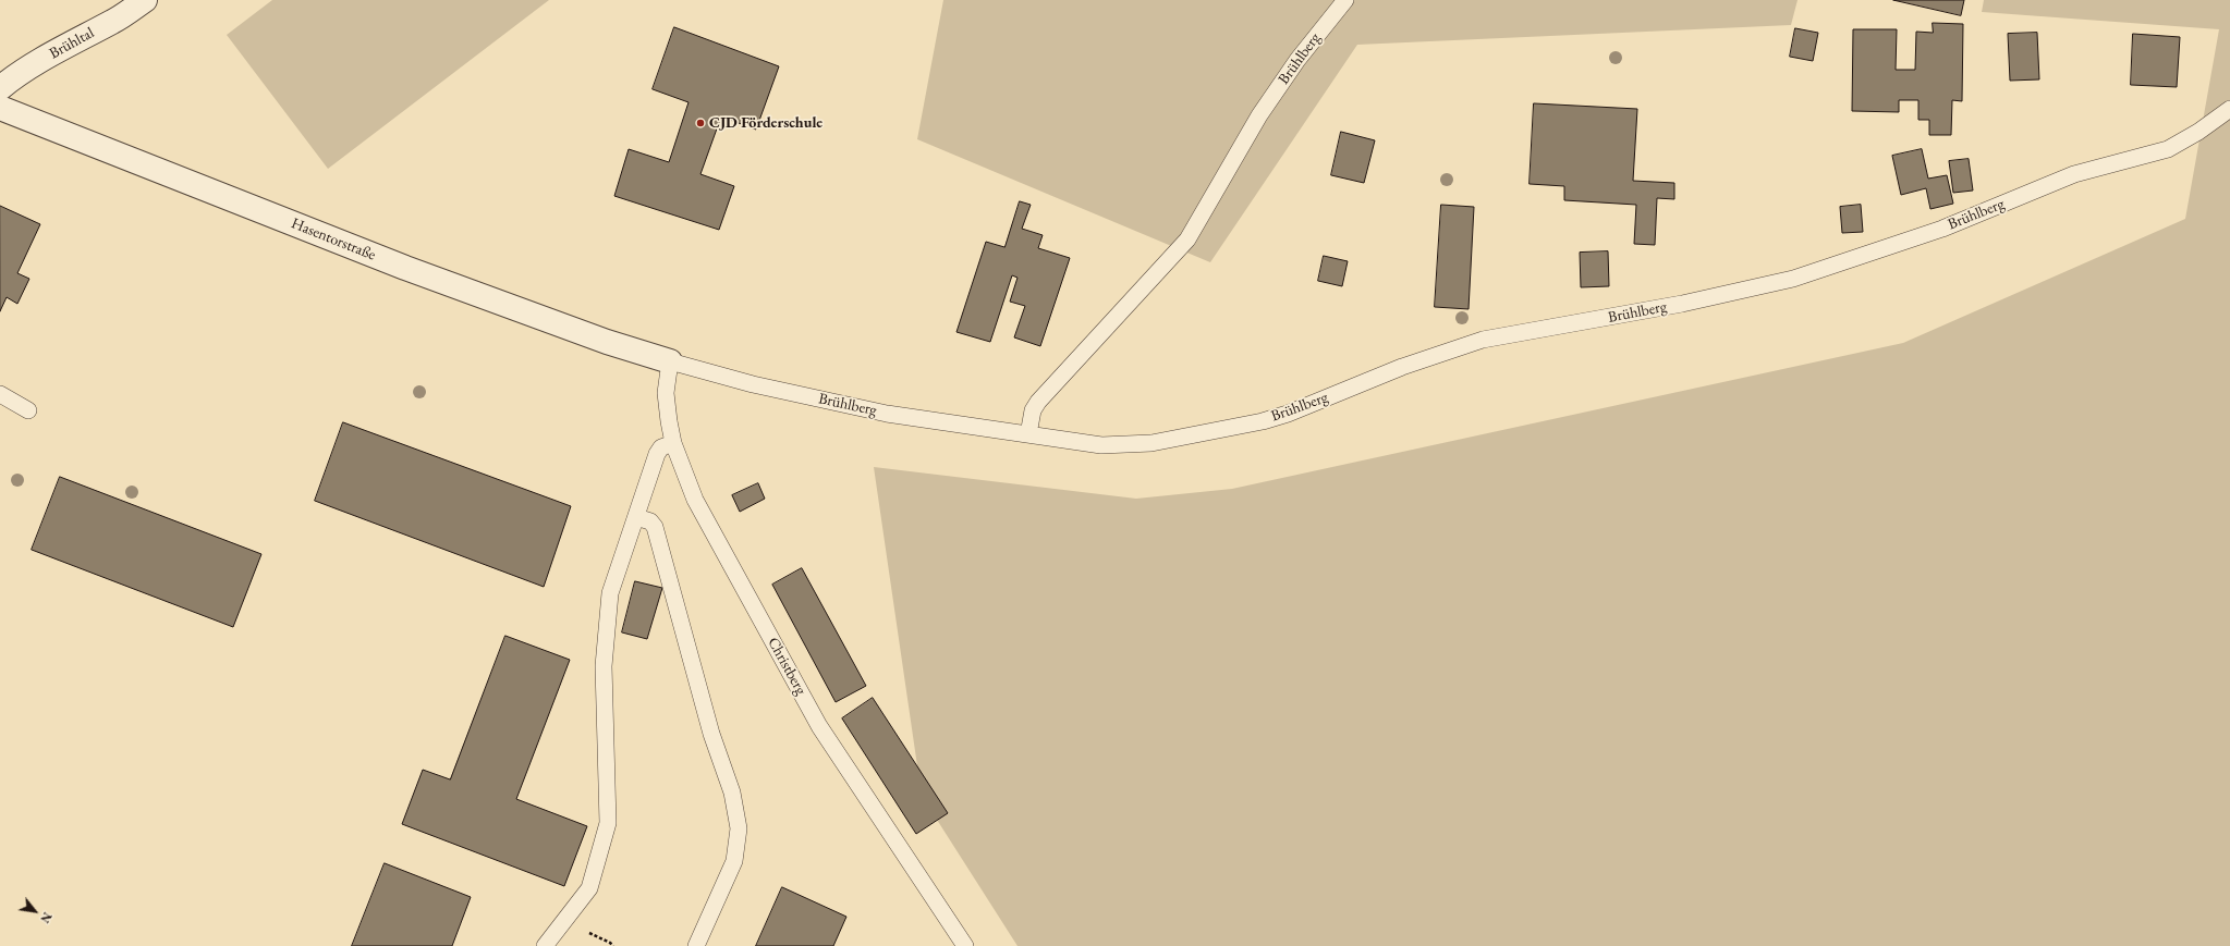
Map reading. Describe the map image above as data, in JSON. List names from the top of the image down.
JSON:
{
  "streets": {
    "street": ["Brühltal", "Hasentorstraße"],
    "lane": ["Brühlberg", "Christberg"]
  },
  "crossings": [
    ["Brühlberg", "Hasentorstraße"],
    ["Brühlberg", "Christberg"],
    ["Hasentorstraße", "Christberg"]
  ],
  "places": ["CJD Förderschule"],
  "north": "bottom right"
}
